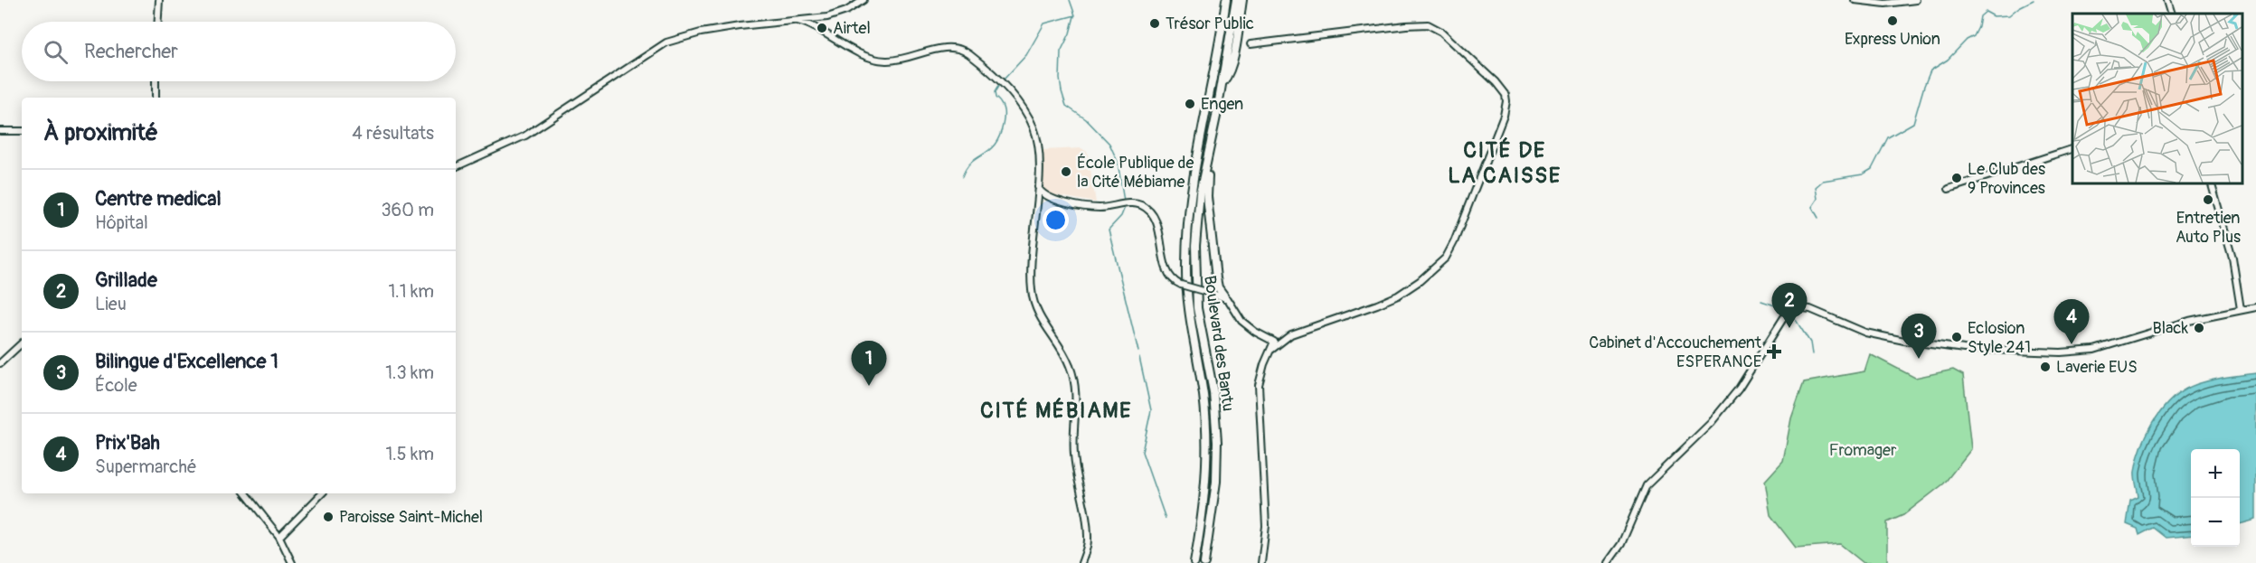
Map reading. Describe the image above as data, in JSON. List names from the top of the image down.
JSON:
{
  "streets": {
    "highway": ["Boulevard des Bantu"]
  },
  "districts": ["CITÉ DE LA CAISSE", "CITÉ MÉBIAME"],
  "parks": ["Fromager"],
  "places": {
    "other": [
      "Express Union",
      "Trésor Public",
      "Airtel",
      "Engen",
      "École Publique de la Cité Mébiame",
      "Le Club des 9 Provinces",
      "Entretien Auto Plus",
      "Black",
      "Eclosion Style 241",
      "Laverie EUS",
      "Paroisse Saint-Michel"
    ],
    "health": ["Cabinet d'Accouchement ESPERANCE"]
  },
  "page": {
    "search": "Rechercher",
    "heading": ["À proximité", "4 résultats"],
    "list": [
      {
        "mark": "1",
        "name": "Centre medical",
        "note": "Hôpital",
        "value": "360 m"
      },
      {
        "mark": "2",
        "name": "Grillade",
        "note": "Lieu",
        "value": "1.1 km"
      },
      {
        "mark": "3",
        "name": "Bilingue d'Excellence 1",
        "note": "École",
        "value": "1.3 km"
      },
      {
        "mark": "4",
        "name": "Prix'Bah",
        "note": "Supermarché",
        "value": "1.5 km"
      }
    ],
    "pins": [
      "2",
      "4",
      "3",
      "1"
    ],
    "map_buttons": ["+", "−"]
  }
}
